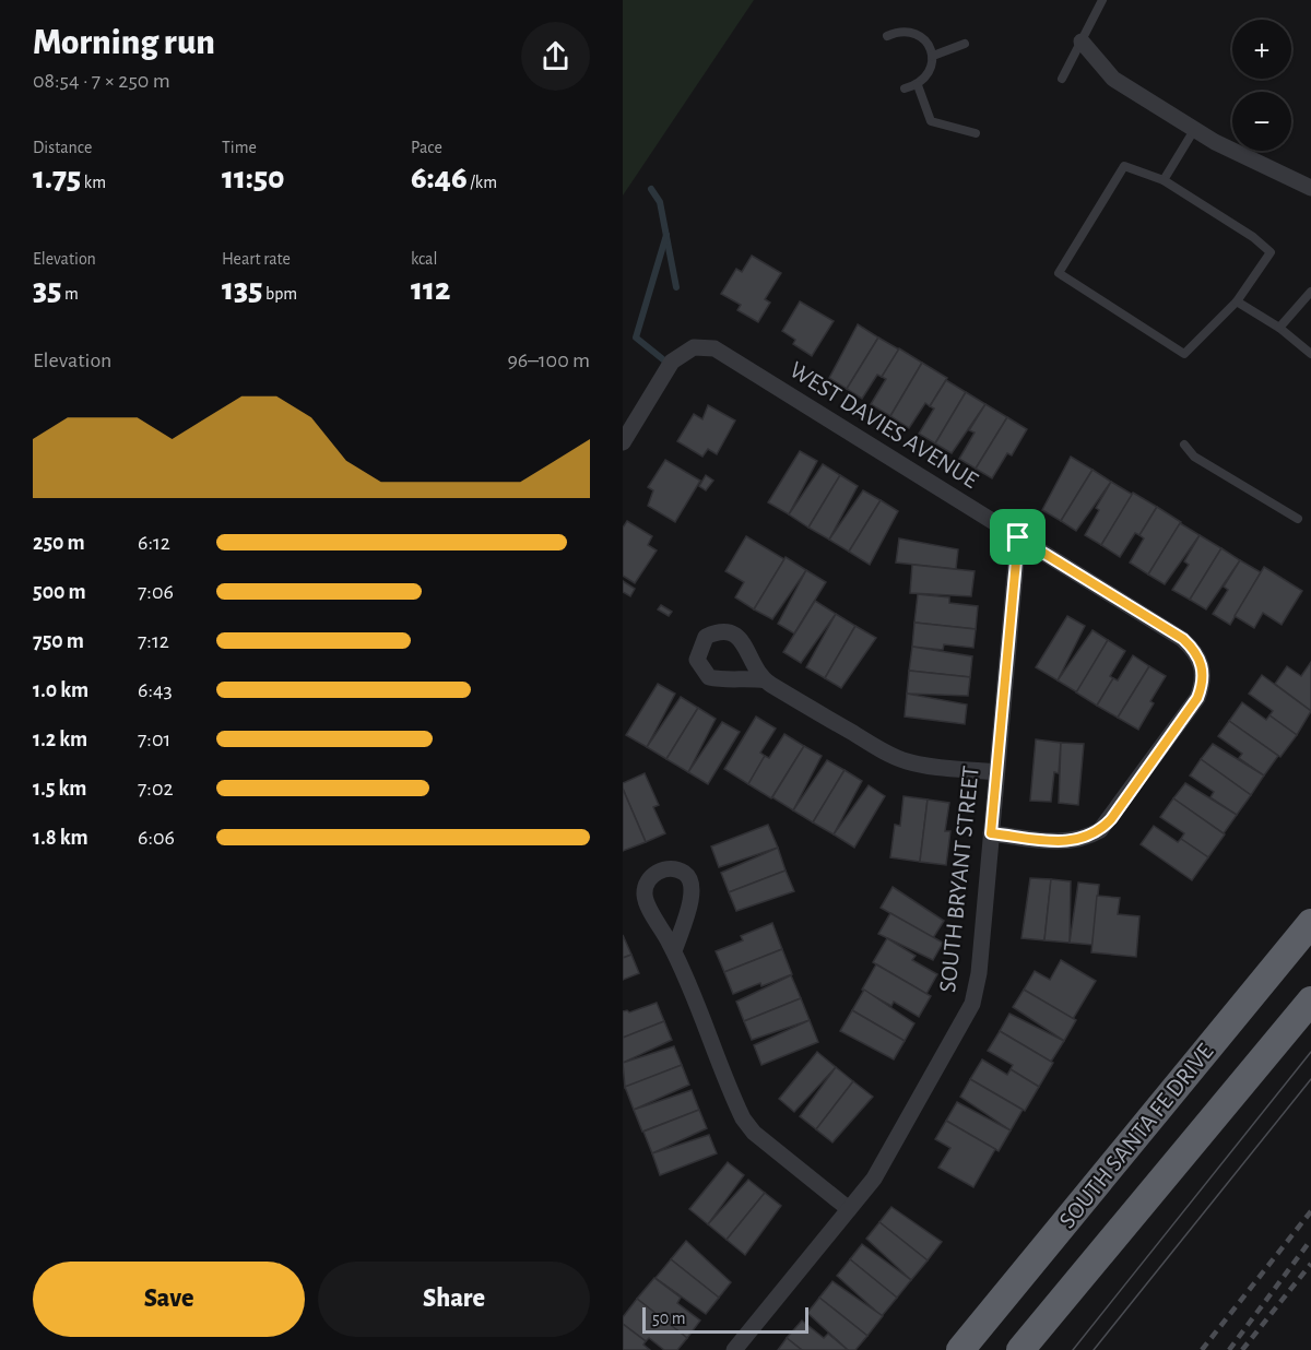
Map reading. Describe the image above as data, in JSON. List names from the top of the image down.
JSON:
{
  "streets": {
    "highway": ["SOUTH SANTA FE DRIVE"],
    "street": ["WEST DAVIES AVENUE", "SOUTH BRYANT STREET"]
  },
  "crossings": [
    ["WEST DAVIES AVENUE", "SOUTH BRYANT STREET"]
  ],
  "scale_bar": "50 m",
  "page": {
    "heading": ["Morning run", "08:54 · 7 × 250 m"],
    "map_buttons": ["+", "−"],
    "stats": [
      ["Distance", "1.75 km"],
      ["Time", "11:50"],
      ["Pace", "6:46 /km"],
      ["Elevation", "35 m"],
      ["Heart rate", "135 bpm"],
      ["kcal", "112"]
    ],
    "chart": ["Elevation", "96–100 m"],
    "list": [
      {
        "name": "250 m",
        "note": "6:12"
      },
      {
        "name": "500 m",
        "note": "7:06"
      },
      {
        "name": "750 m",
        "note": "7:12"
      },
      {
        "name": "1.0 km",
        "note": "6:43"
      },
      {
        "name": "1.2 km",
        "note": "7:01"
      },
      {
        "name": "1.5 km",
        "note": "7:02"
      },
      {
        "name": "1.8 km",
        "note": "6:06"
      }
    ],
    "buttons": ["Save", "Share"],
    "scale": "50 m"
  }
}
